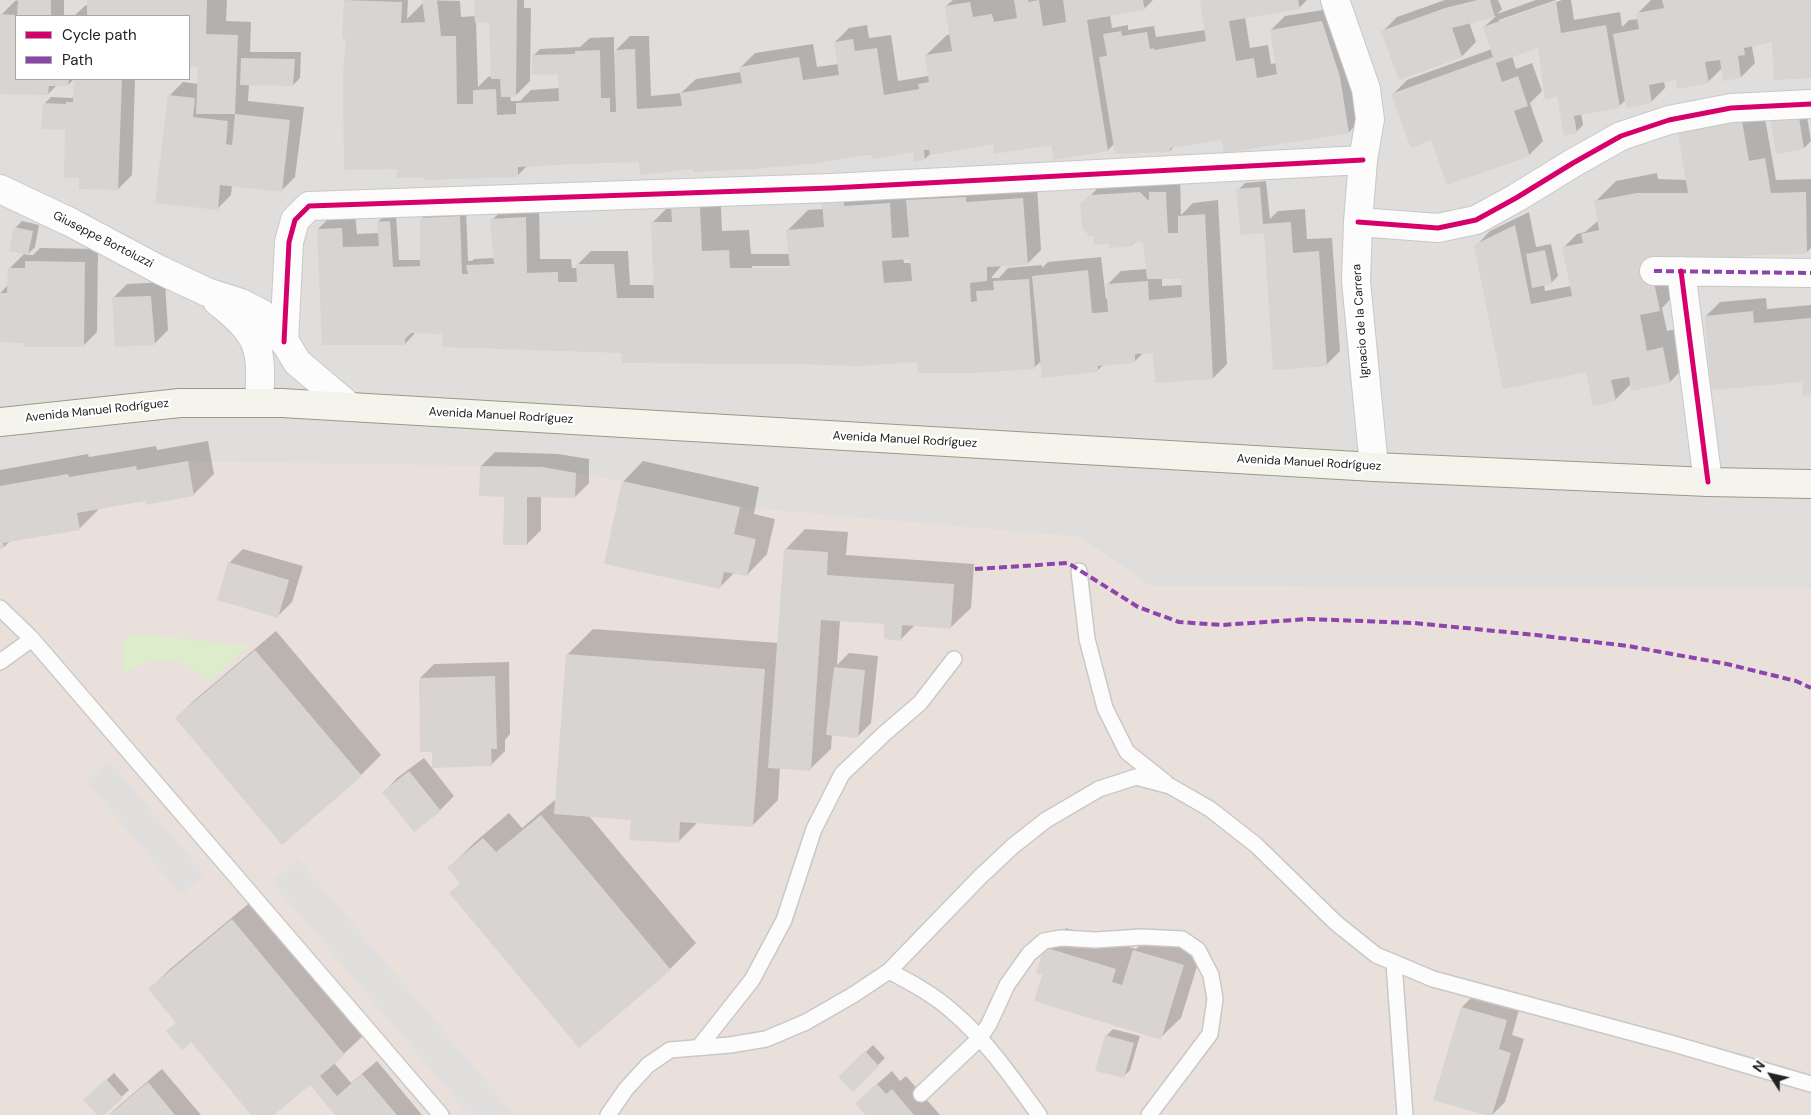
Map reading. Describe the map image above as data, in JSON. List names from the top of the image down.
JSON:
{
  "streets": {
    "main road": ["Avenida Manuel Rodríguez"],
    "street": ["Giuseppe Bortoluzzi", "Ignacio de la Carrera"]
  },
  "crossings": [
    ["Ignacio de la Carrera", "Avenida Manuel Rodríguez"]
  ],
  "legend": ["Cycle path", "Path"],
  "north": "top left"
}
